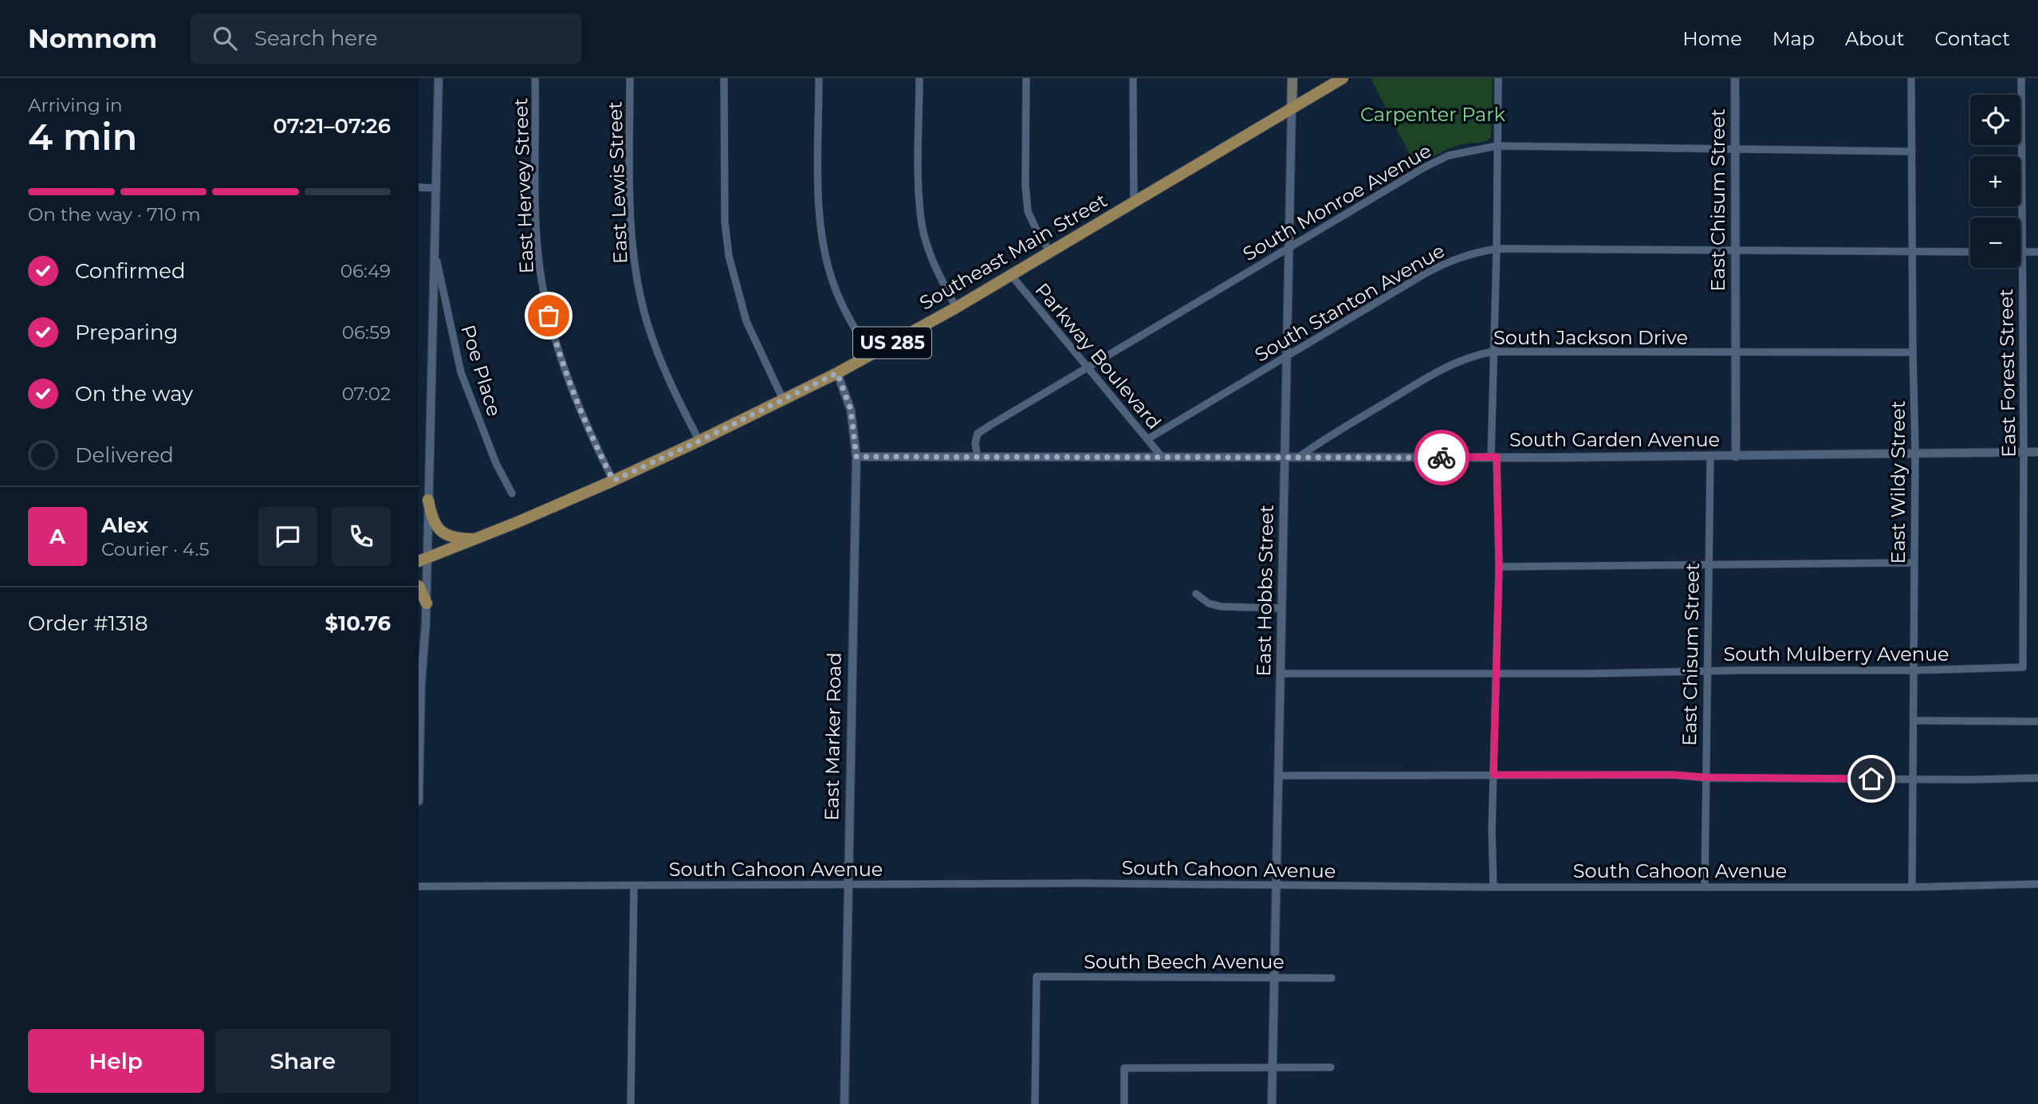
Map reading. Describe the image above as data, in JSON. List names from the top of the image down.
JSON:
{
  "streets": {
    "main road": ["Southeast Main Street", "US 285", "East Hobbs Street"],
    "street": [
      "East Lewis Street",
      "East Hervey Street",
      "East Chisum Street",
      "South Monroe Avenue",
      "South Stanton Avenue",
      "South Jackson Drive",
      "Parkway Boulevard",
      "Poe Place",
      "East Forest Street",
      "South Garden Avenue",
      "East Wildy Street",
      "South Mulberry Avenue",
      "East Marker Road",
      "South Cahoon Avenue",
      "South Beech Avenue"
    ]
  },
  "crossings": [
    ["East Lewis Street", "Southeast Main Street"],
    ["East Hervey Street", "Southeast Main Street"],
    ["East Chisum Street", "South Monroe Avenue"],
    ["East Chisum Street", "South Stanton Avenue"],
    ["East Chisum Street", "South Jackson Drive"],
    ["East Chisum Street", "South Garden Avenue"],
    ["East Chisum Street", "South Mulberry Avenue"],
    ["East Chisum Street", "South Cahoon Avenue"],
    ["South Monroe Avenue", "Parkway Boulevard"],
    ["South Monroe Avenue", "South Garden Avenue"],
    ["South Monroe Avenue", "East Wildy Street"],
    ["South Monroe Avenue", "East Hobbs Street"],
    ["Southeast Main Street", "Parkway Boulevard"],
    ["Southeast Main Street", "East Hobbs Street"],
    ["Southeast Main Street", "East Marker Road"],
    ["South Stanton Avenue", "Parkway Boulevard"],
    ["South Stanton Avenue", "East Wildy Street"],
    ["South Stanton Avenue", "East Hobbs Street"],
    ["South Jackson Drive", "South Garden Avenue"],
    ["South Jackson Drive", "East Wildy Street"],
    ["Parkway Boulevard", "South Garden Avenue"],
    ["East Forest Street", "South Garden Avenue"],
    ["East Forest Street", "South Mulberry Avenue"],
    ["South Garden Avenue", "East Wildy Street"],
    ["South Garden Avenue", "East Hobbs Street"],
    ["South Garden Avenue", "East Marker Road"],
    ["East Wildy Street", "South Mulberry Avenue"],
    ["East Wildy Street", "South Cahoon Avenue"],
    ["East Hobbs Street", "South Mulberry Avenue"],
    ["East Hobbs Street", "South Cahoon Avenue"],
    ["East Hobbs Street", "South Beech Avenue"],
    ["East Marker Road", "South Cahoon Avenue"]
  ],
  "parks": ["Carpenter Park"],
  "page": {
    "header": "Nomnom",
    "search": "Search here",
    "nav": [
      "Home",
      "Map",
      "About",
      "Contact"
    ],
    "heading": ["4 min", "Arriving in", "07:21–07:26"],
    "panel": [
      "Alex",
      "Courier · 4.5",
      "Order #1318",
      "$10.76"
    ],
    "map_buttons": ["+", "−"],
    "bar": "On the way · 710 m",
    "list": [
      ["Confirmed", "06:49"],
      ["Preparing", "06:59"],
      ["On the way", "07:02"],
      "Delivered"
    ],
    "round": "A",
    "buttons": ["Help", "Share"]
  }
}
